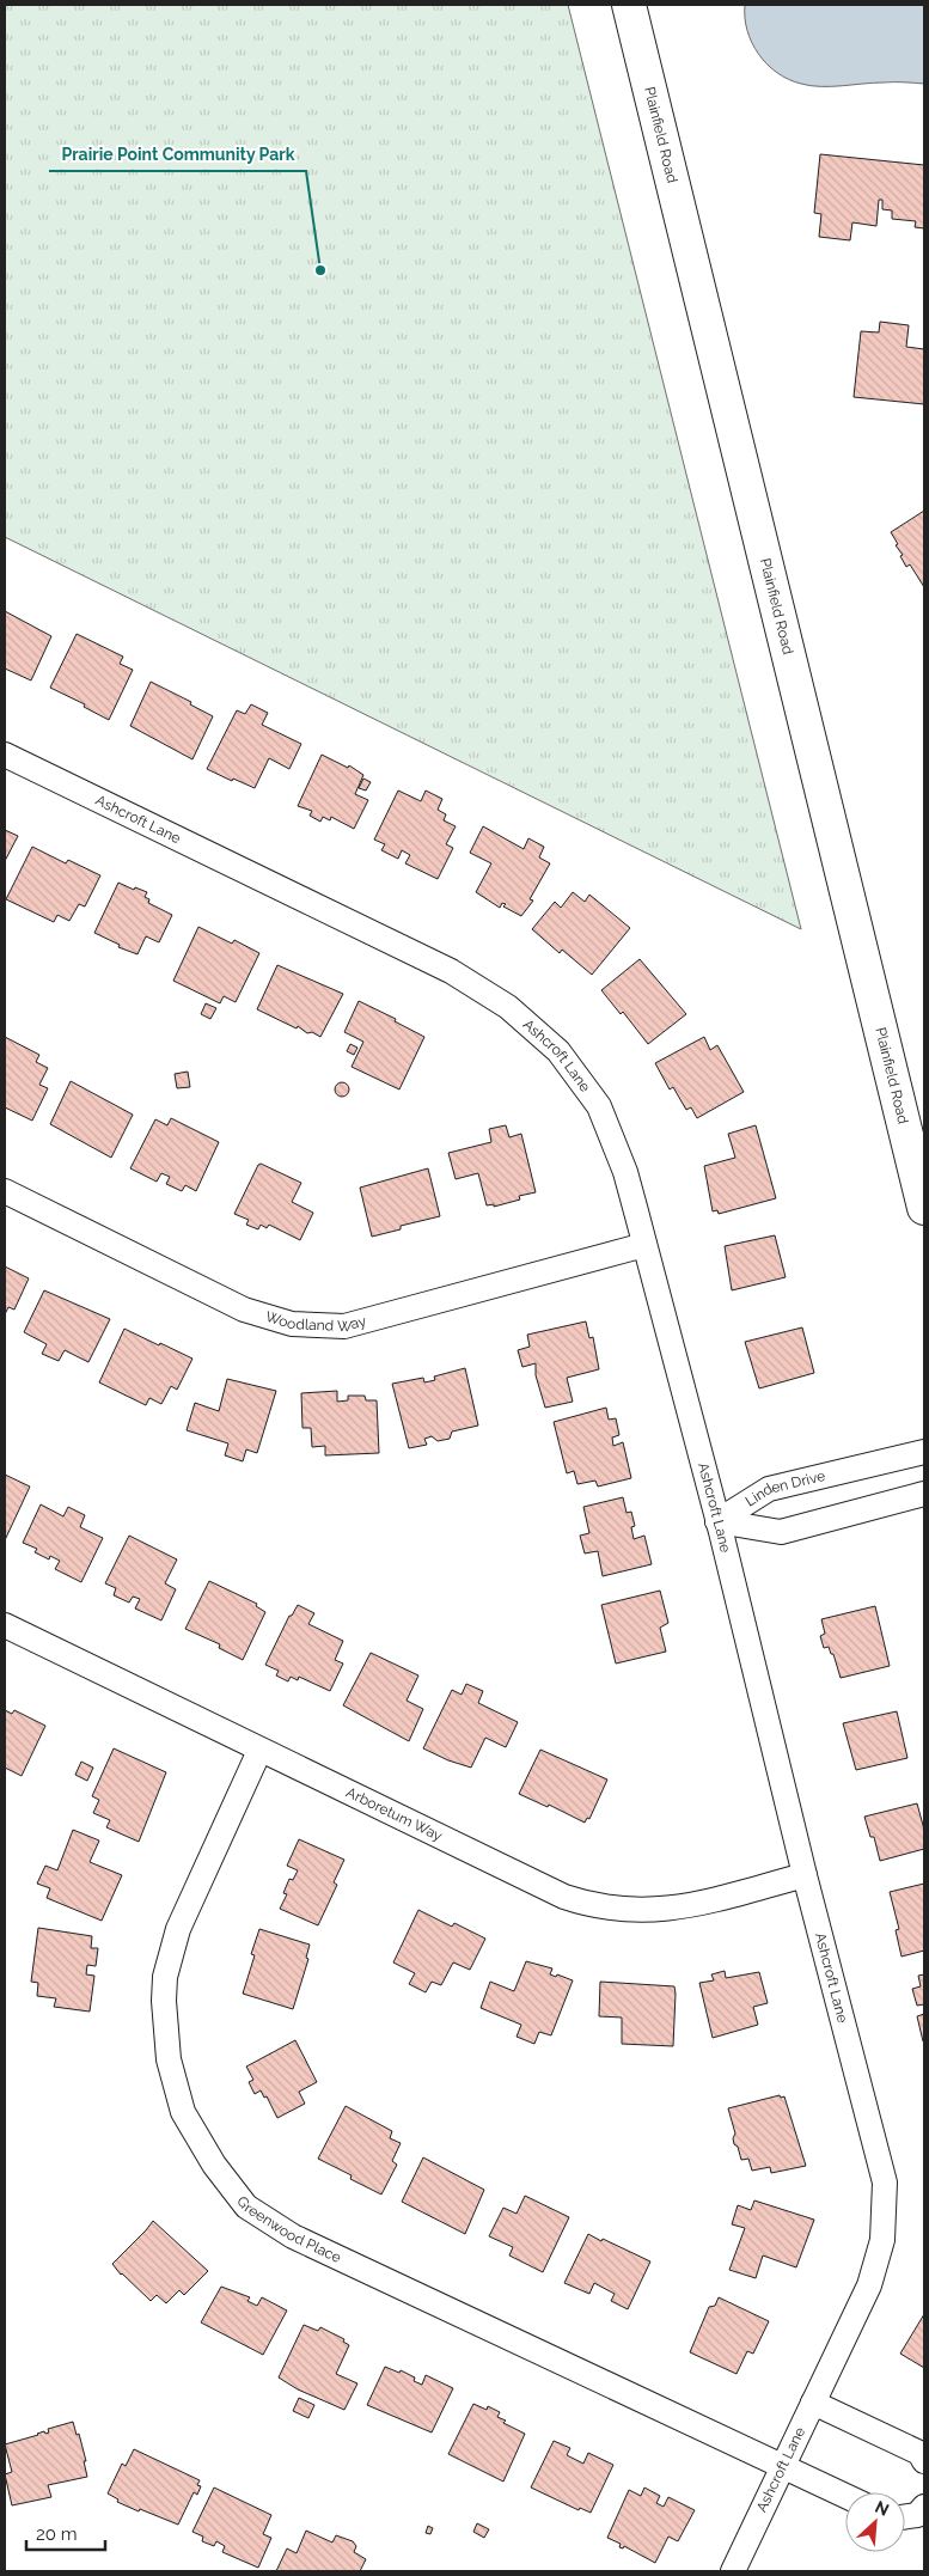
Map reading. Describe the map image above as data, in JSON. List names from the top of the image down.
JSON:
{
  "streets": {
    "main road": ["Plainfield Road"],
    "street": [
      "Ashcroft Lane",
      "Woodland Way",
      "Linden Drive",
      "Arboretum Way",
      "Greenwood Place"
    ]
  },
  "crossings": [
    ["Ashcroft Lane", "Woodland Way"],
    ["Ashcroft Lane", "Linden Drive"],
    ["Ashcroft Lane", "Arboretum Way"],
    ["Ashcroft Lane", "Greenwood Place"],
    ["Arboretum Way", "Greenwood Place"]
  ],
  "places": ["Prairie Point Community Park"],
  "scale_bar": "20 m",
  "north": "top right"
}
